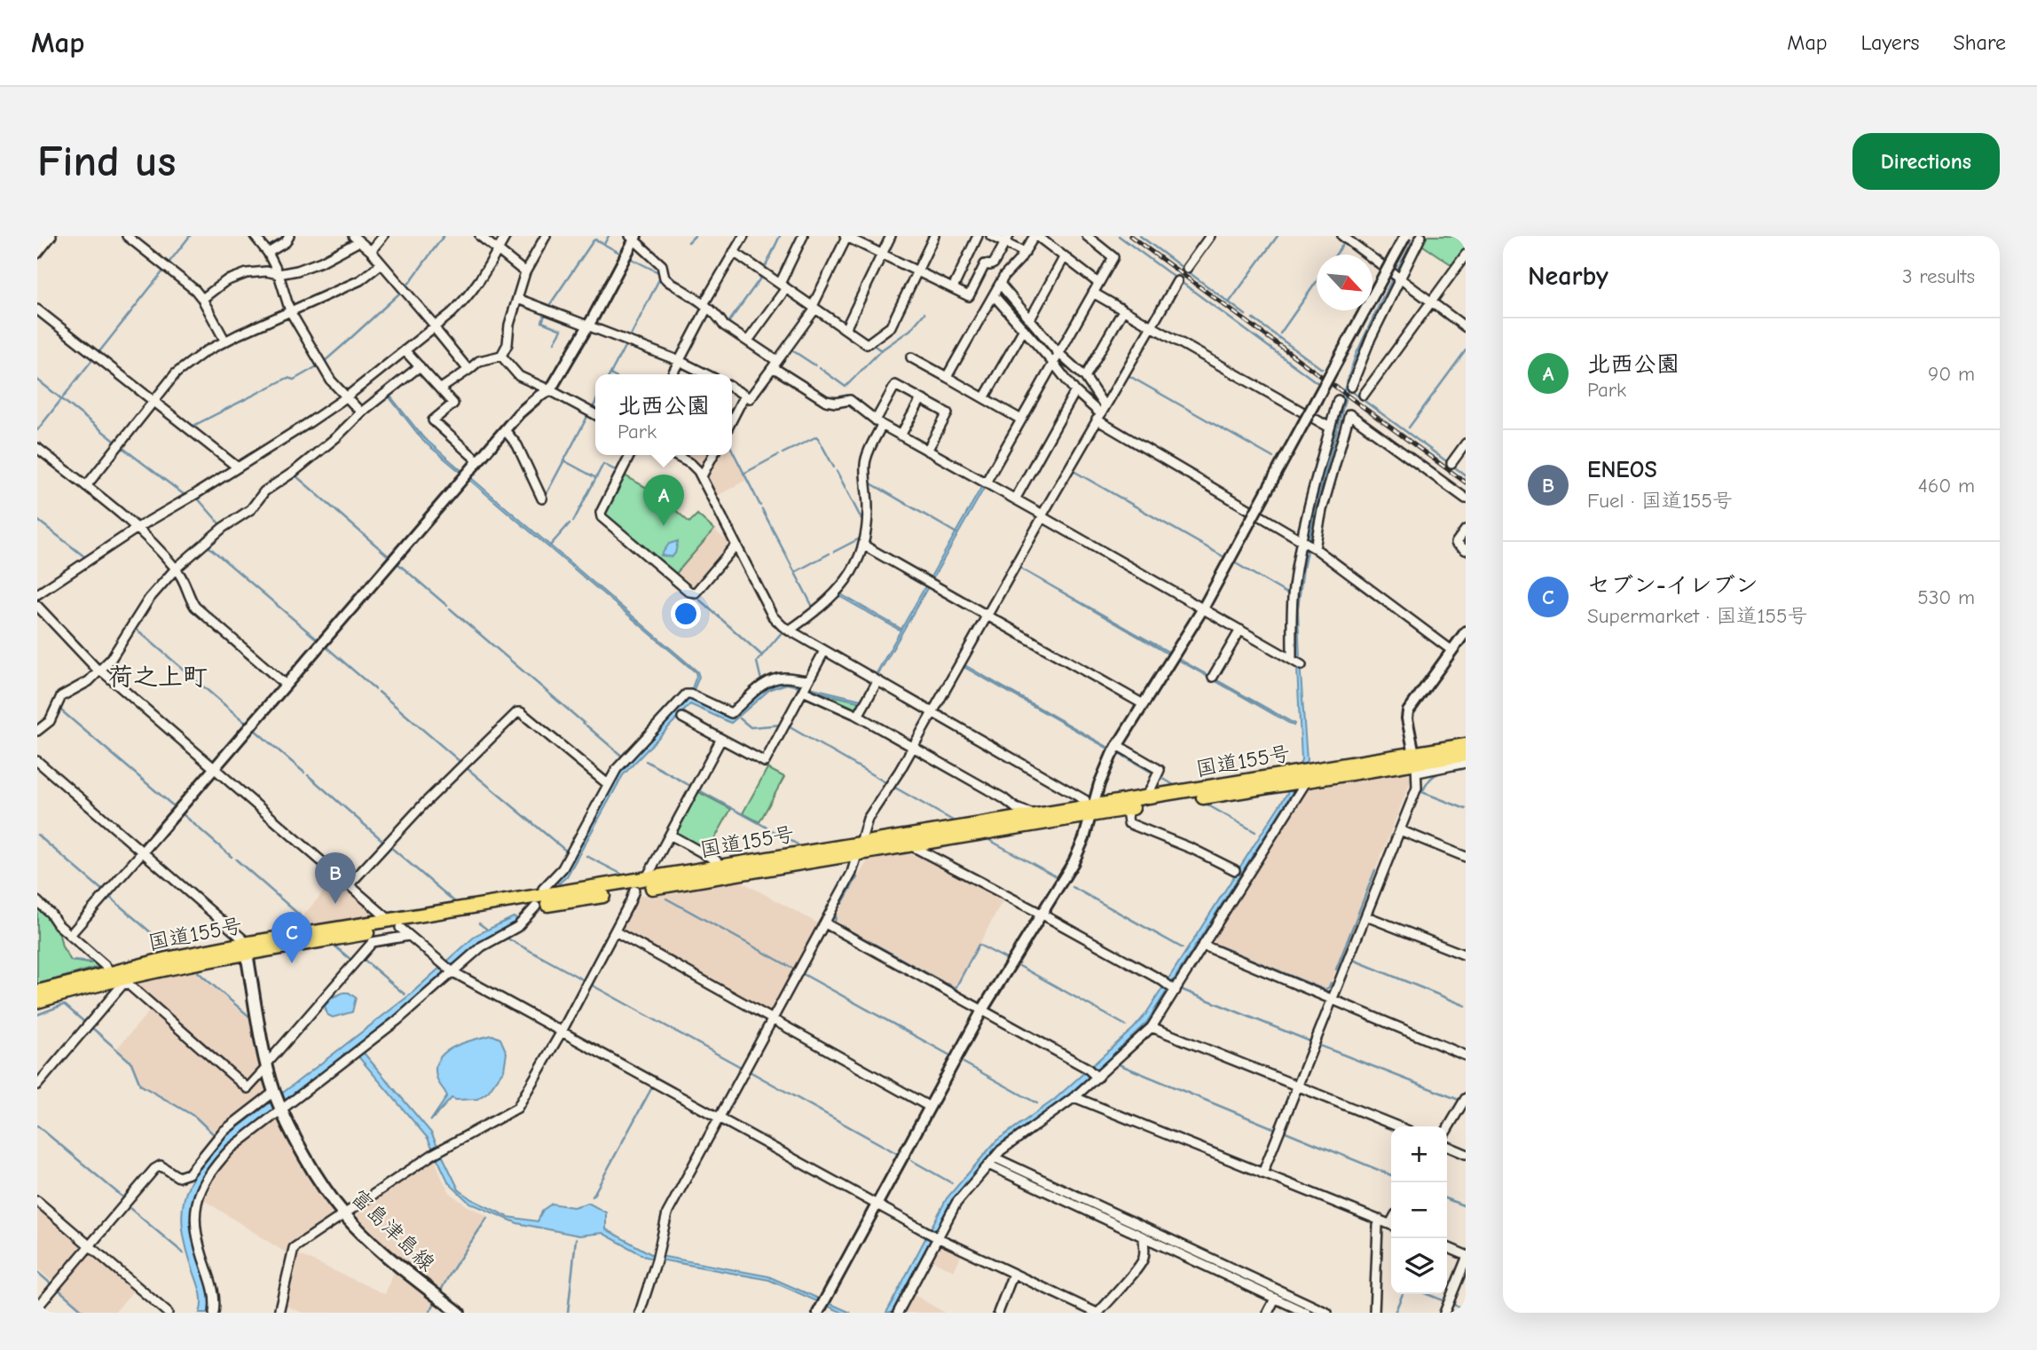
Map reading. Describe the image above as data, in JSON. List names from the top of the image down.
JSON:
{
  "streets": {
    "highway": ["国道155号"],
    "main road": ["富島津島線"]
  },
  "crossings": [
    ["国道155号", "富島津島線"]
  ],
  "districts": ["荷之上町"],
  "north": "bottom right",
  "page": {
    "header": "Map",
    "nav": ["Map", "Layers", "Share"],
    "buttons": "Directions",
    "title": "Find us",
    "heading": ["Nearby", "3 results"],
    "list": [
      {
        "mark": "A",
        "name": "北西公園",
        "note": "Park",
        "value": "90 m"
      },
      {
        "mark": "B",
        "name": "ENEOS",
        "note": "Fuel · 国道155号",
        "value": "460 m"
      },
      {
        "mark": "C",
        "name": "セブン-イレブン",
        "note": "Supermarket · 国道155号",
        "value": "530 m"
      }
    ],
    "popup": ["北西公園", "Park"],
    "pins": ["A", "B", "C"],
    "map_buttons": ["+", "−"]
  }
}
